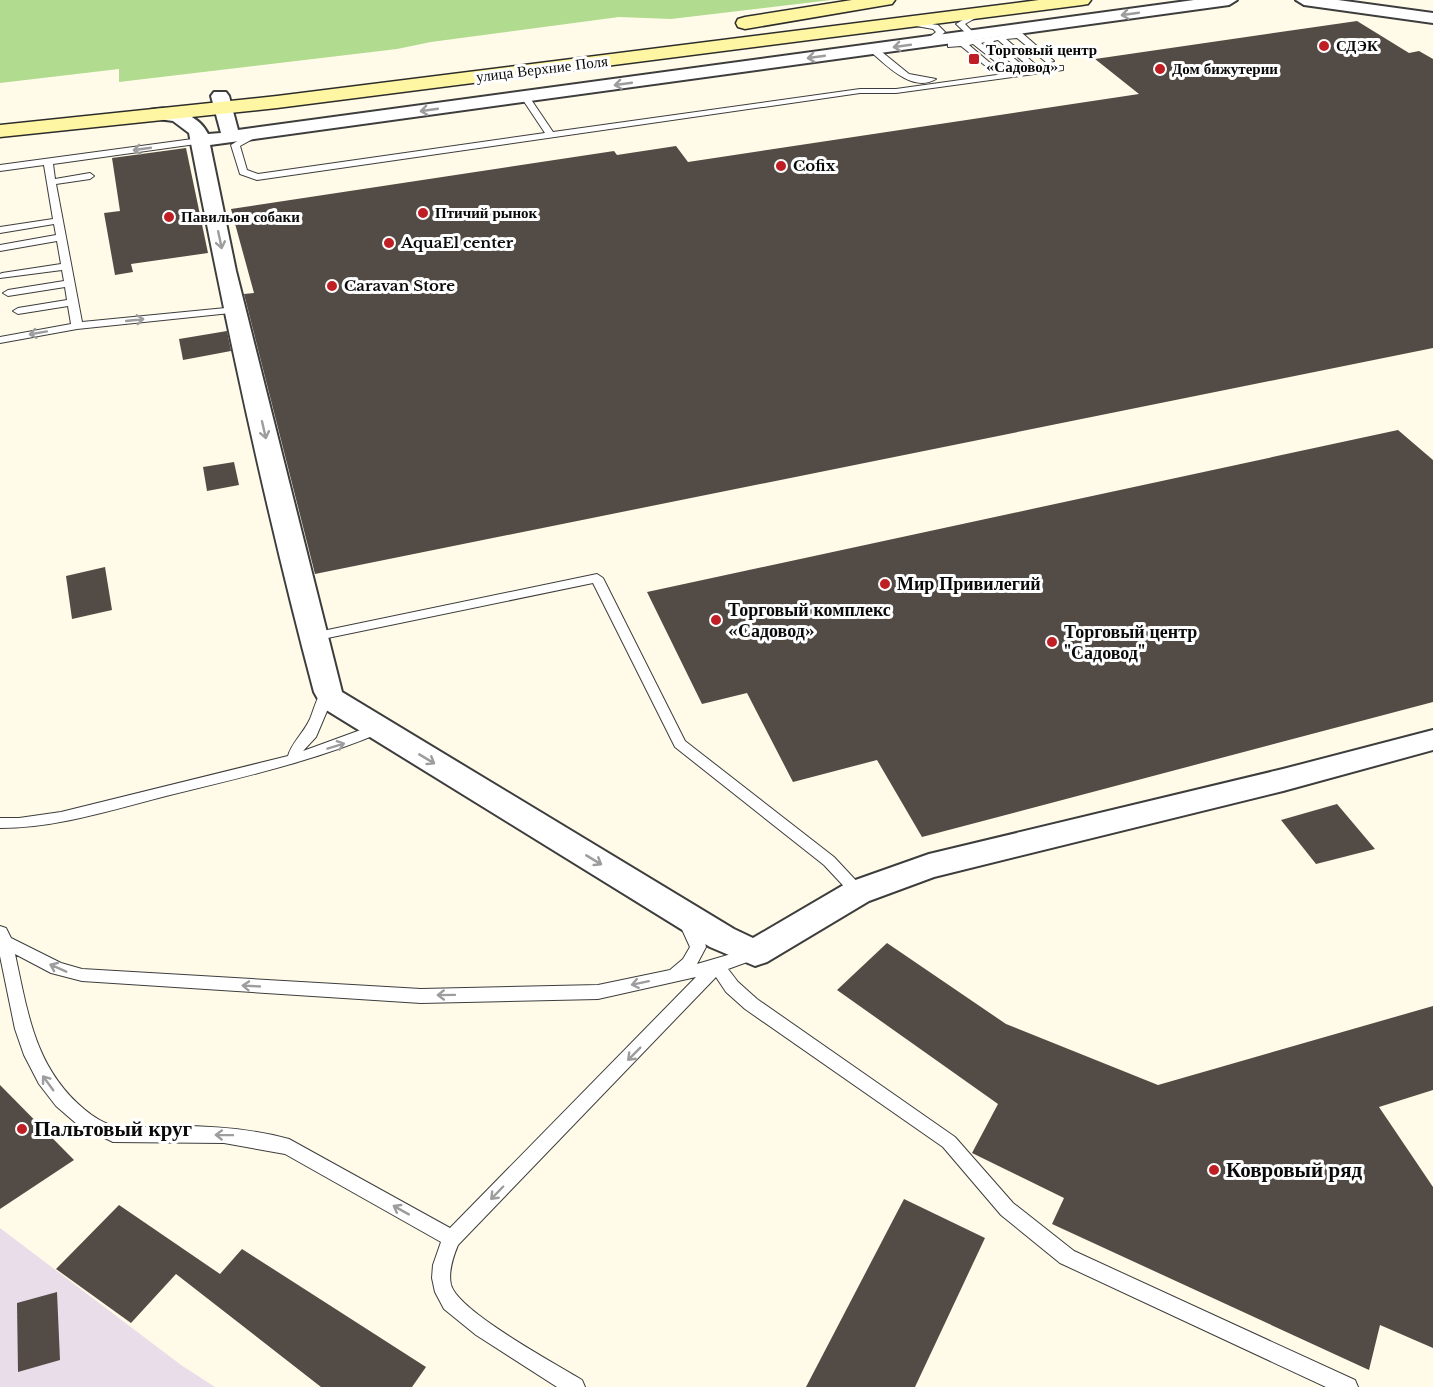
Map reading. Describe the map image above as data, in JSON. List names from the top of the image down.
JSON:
{
  "streets": {
    "main road": ["улица Верхние Поля"]
  },
  "places": {
    "other": [
      "СДЭК",
      "Дом бижутерии",
      "Cofix",
      "Птичий рынок",
      "Павильон собаки",
      "AquaEl center",
      "Caravan Store",
      "Мир Привилегий",
      "Торговый комплекс «Садовод»",
      "Торговый центр \"Садовод\"",
      "Пальтовый круг",
      "Ковровый ряд"
    ],
    "transit": ["Торговый центр «Садовод»"]
  }
}
